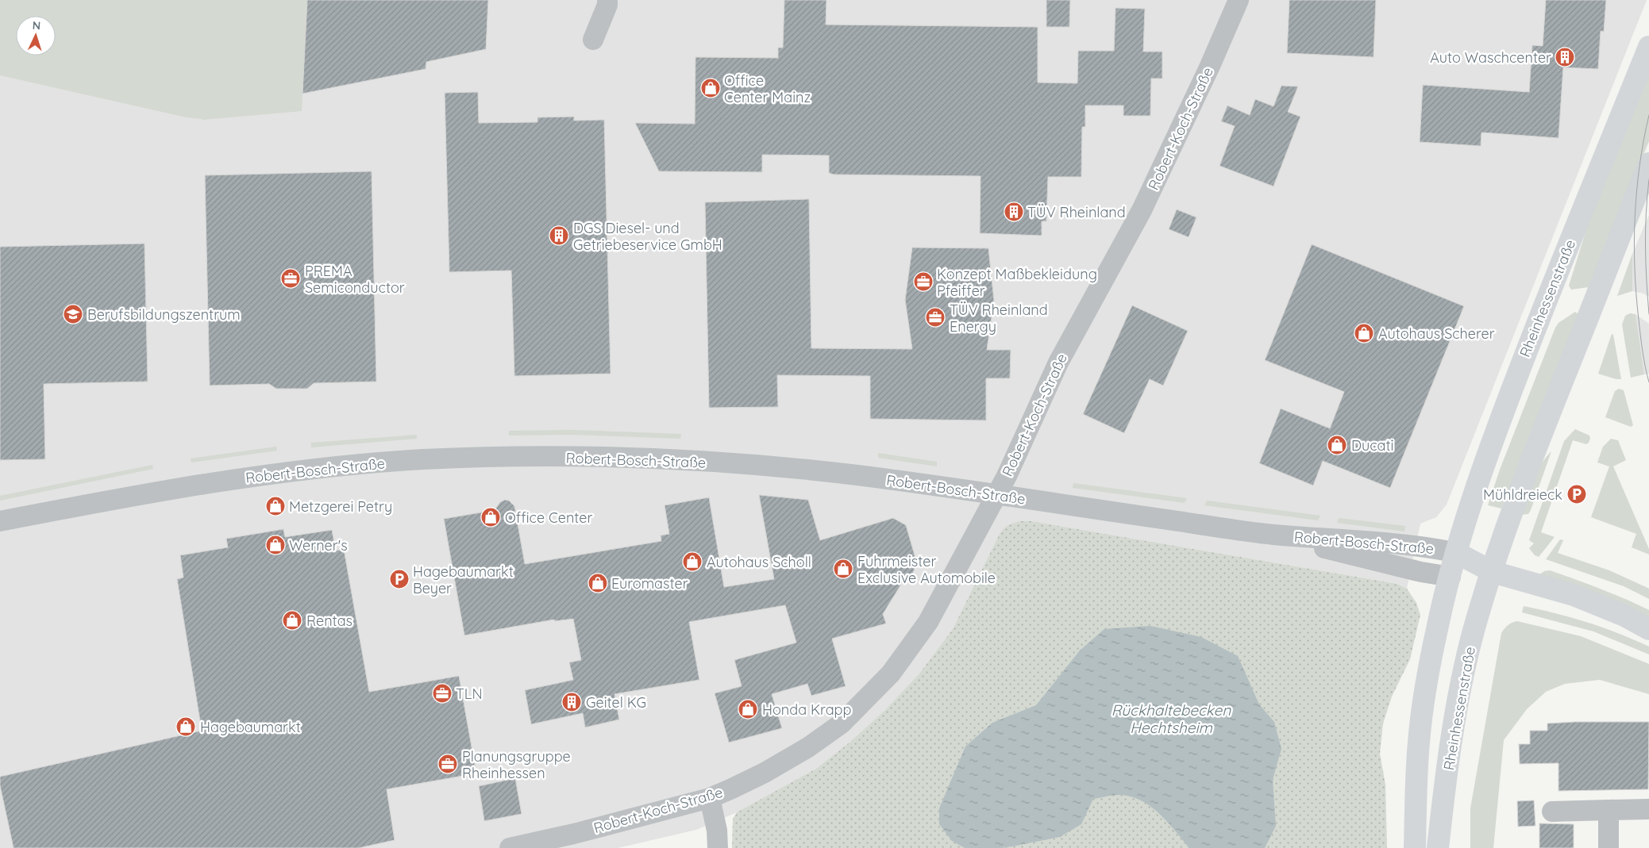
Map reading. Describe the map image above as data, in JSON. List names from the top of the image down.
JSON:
{
  "streets": {
    "main road": ["Rheinhessenstraße"],
    "street": ["Robert-Koch-Straße", "Robert-Bosch-Straße"]
  },
  "crossings": [
    ["Robert-Koch-Straße", "Robert-Bosch-Straße"],
    ["Rheinhessenstraße", "Robert-Bosch-Straße"]
  ],
  "water": ["Rückhaltebecken Hechtsheim"],
  "places": {
    "building": [
      "Auto Waschcenter",
      "TÜV Rheinland",
      "DGS Diesel- und Getriebeservice GmbH",
      "Geitel KG"
    ],
    "shop": [
      "Office Center Mainz",
      "Autohaus Scherer",
      "Ducati",
      "Metzgerei Petry",
      "Office Center",
      "Werner's",
      "Autohaus Scholl",
      "Fuhrmeister Exclusive Automobile",
      "Euromaster",
      "Rentas",
      "Honda Krapp",
      "Hagebaumarkt"
    ],
    "office": [
      "PREMA Semiconductor",
      "Konzept Maßbekleidung Pfeiffer",
      "TÜV Rheinland Energy",
      "TLN",
      "Planungsgruppe Rheinhessen"
    ],
    "school or university": ["Berufsbildungszentrum"],
    "parking": ["Mühldreieck", "Hagebaumarkt Beyer"]
  },
  "north": "top"
}
